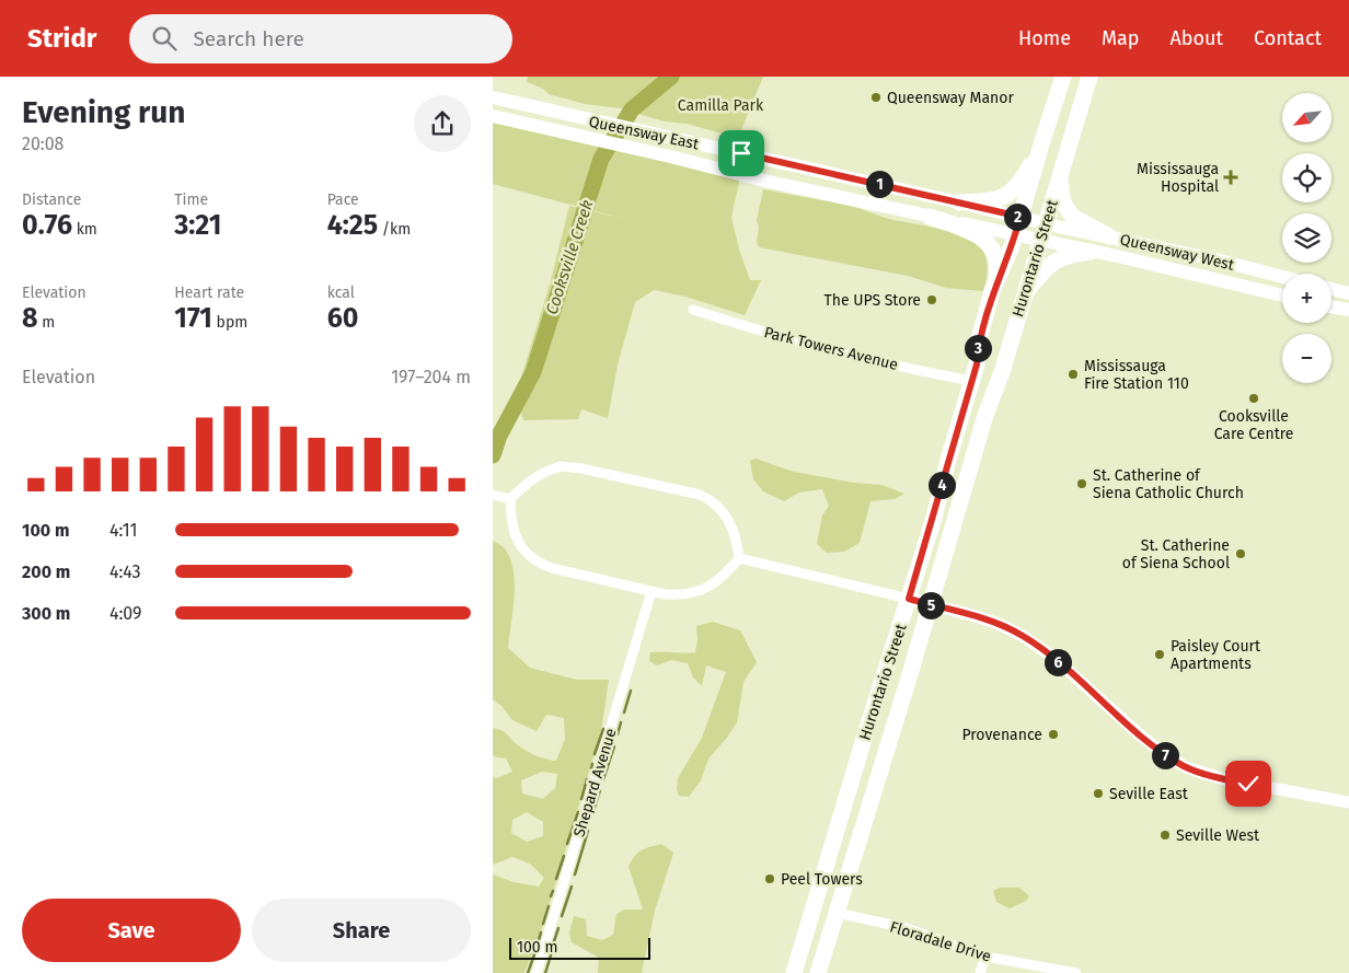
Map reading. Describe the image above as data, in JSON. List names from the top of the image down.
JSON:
{
  "streets": {
    "main road": ["Queensway East", "Queensway West", "Hurontario Street"],
    "street": ["Park Towers Avenue", "Shepard Avenue", "Floradale Drive"]
  },
  "crossings": [
    ["Queensway East", "Queensway West"],
    ["Queensway East", "Hurontario Street"],
    ["Queensway West", "Hurontario Street"],
    ["Hurontario Street", "Park Towers Avenue"],
    ["Hurontario Street", "Floradale Drive"]
  ],
  "water": ["Cooksville Creek"],
  "parks": ["Camilla Park"],
  "places": {
    "other": [
      "Queensway Manor",
      "The UPS Store",
      "Mississauga Fire Station 110",
      "Cooksville Care Centre",
      "St. Catherine of Siena Catholic Church",
      "St. Catherine of Siena School",
      "Paisley Court Apartments",
      "Provenance",
      "Seville East",
      "Seville West",
      "Peel Towers"
    ],
    "health": ["Mississauga Hospital"]
  },
  "scale_bar": "100 m",
  "north": "bottom left",
  "page": {
    "header": "Stridr",
    "search": "Search here",
    "nav": [
      "Home",
      "Map",
      "About",
      "Contact"
    ],
    "heading": ["Evening run", "20:08"],
    "map_buttons": ["+", "−"],
    "stats": [
      ["Distance", "0.76 km"],
      ["Time", "3:21"],
      ["Pace", "4:25 /km"],
      ["Elevation", "8 m"],
      ["Heart rate", "171 bpm"],
      ["kcal", "60"]
    ],
    "pins": [
      "1",
      "2",
      "3",
      "4",
      "5",
      "6",
      "7"
    ],
    "chart": ["Elevation", "197–204 m"],
    "list": [
      {
        "name": "100 m",
        "note": "4:11"
      },
      {
        "name": "200 m",
        "note": "4:43"
      },
      {
        "name": "300 m",
        "note": "4:09"
      }
    ],
    "buttons": ["Save", "Share"],
    "scale": "100 m"
  }
}
